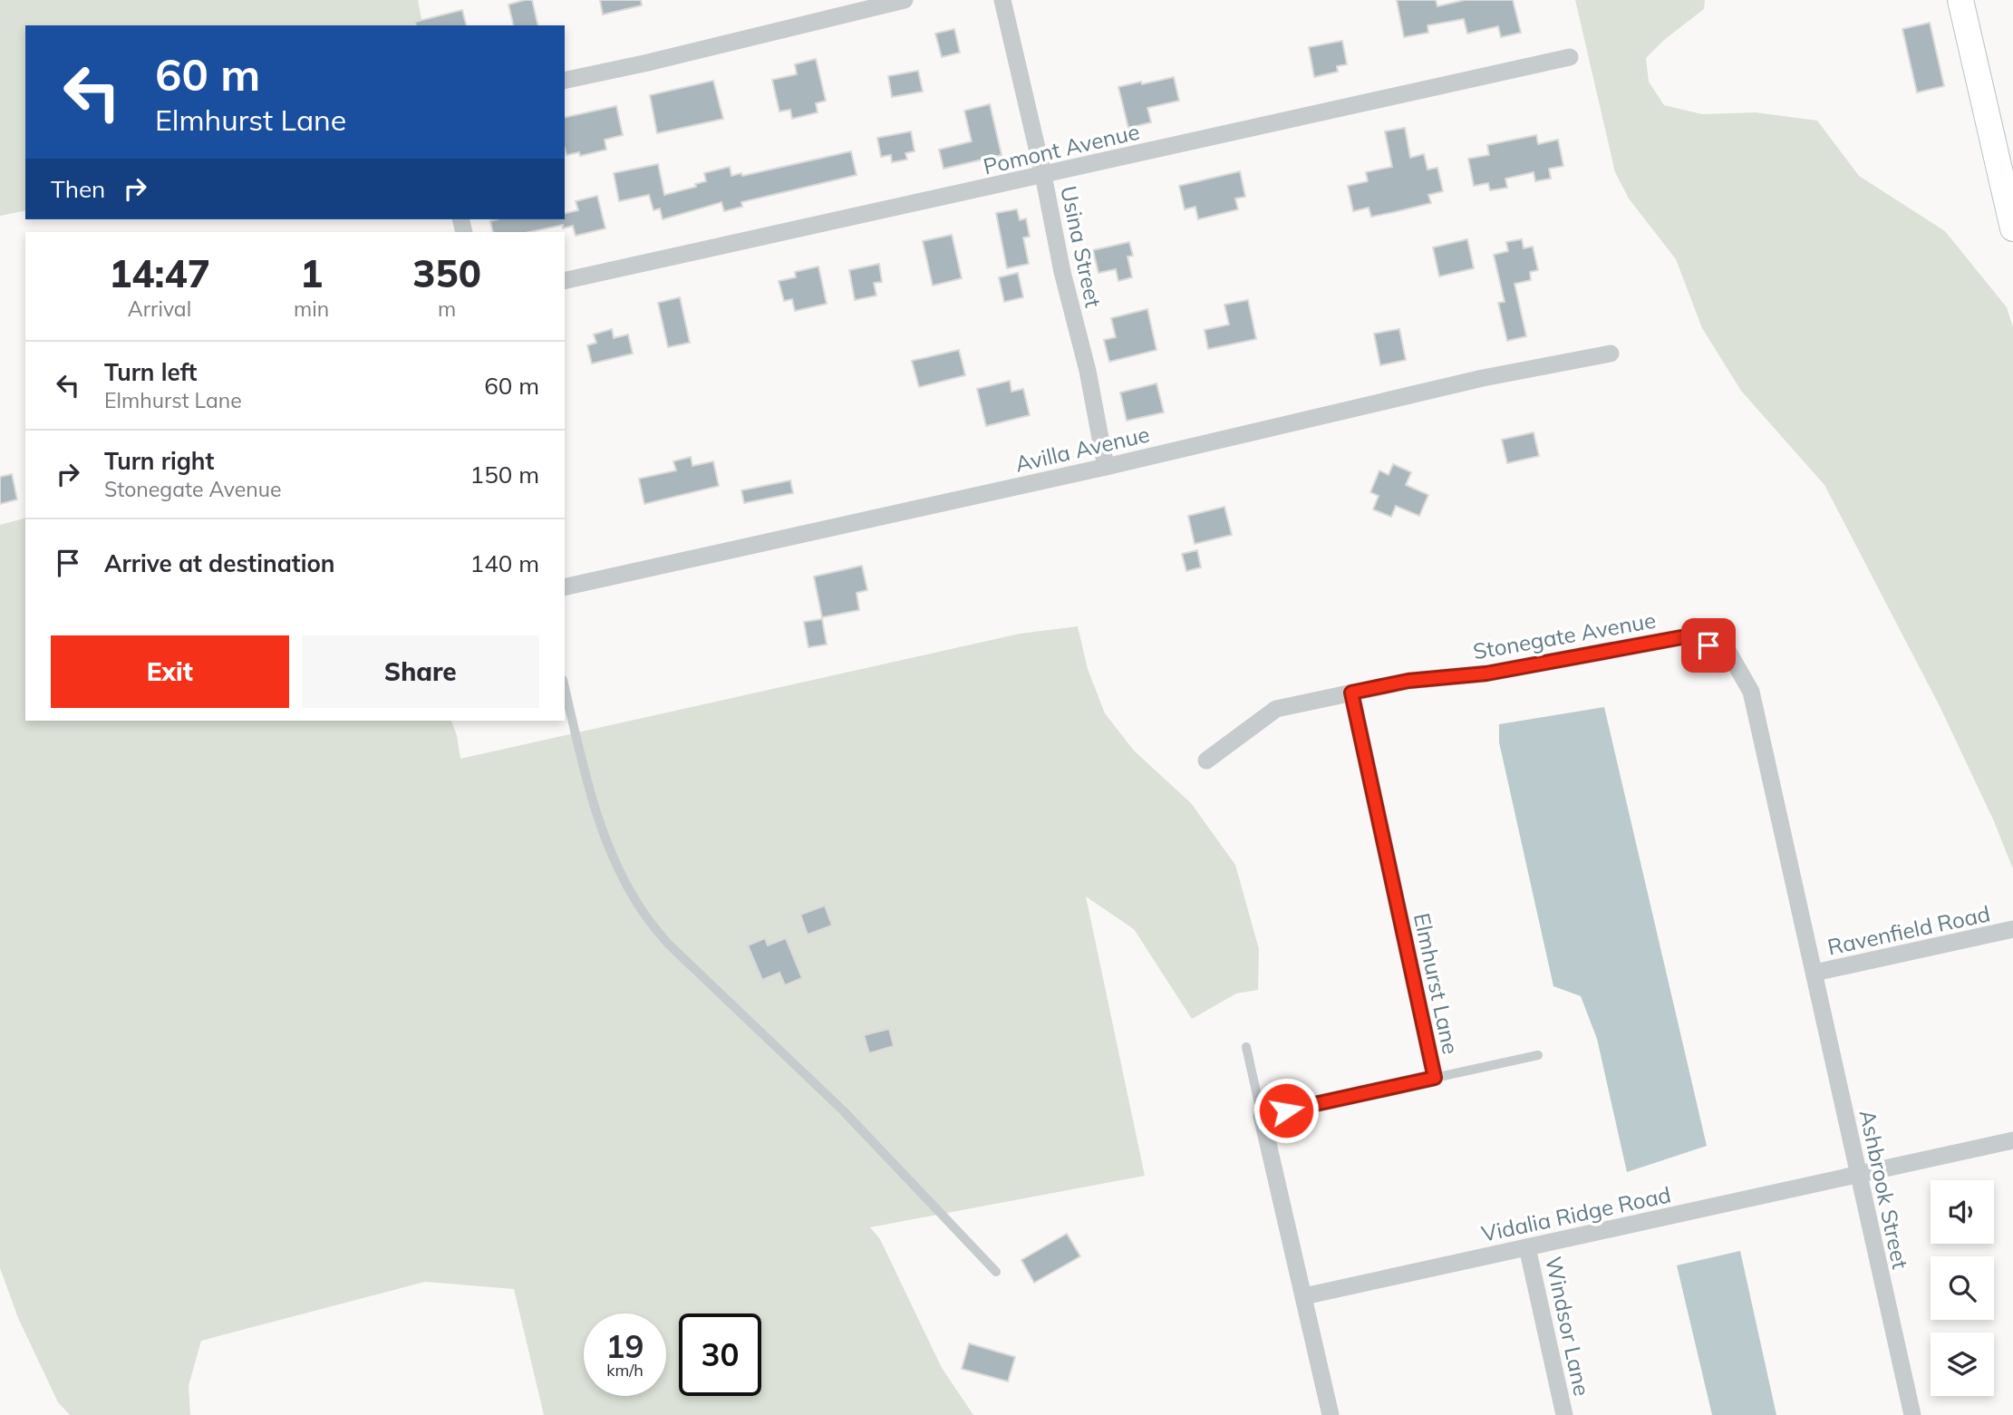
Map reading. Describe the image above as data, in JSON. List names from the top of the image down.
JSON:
{
  "streets": {
    "street": [
      "Pomont Avenue",
      "Usina Street",
      "Avilla Avenue",
      "Stonegate Avenue",
      "Ravenfield Road",
      "Elmhurst Lane",
      "Ashbrook Street",
      "Vidalia Ridge Road",
      "Windsor Lane"
    ]
  },
  "crossings": [
    ["Pomont Avenue", "Usina Street"],
    ["Usina Street", "Avilla Avenue"],
    ["Stonegate Avenue", "Ravenfield Road"],
    ["Stonegate Avenue", "Elmhurst Lane"],
    ["Stonegate Avenue", "Ashbrook Street"],
    ["Ravenfield Road", "Ashbrook Street"],
    ["Ashbrook Street", "Vidalia Ridge Road"],
    ["Vidalia Ridge Road", "Windsor Lane"]
  ],
  "page": {
    "turn": ["60 m", "Elmhurst Lane"],
    "then": "Then",
    "eta": [
      "14:47",
      "Arrival",
      "1",
      "min",
      "350",
      "m"
    ],
    "list": [
      {
        "name": "Turn left",
        "note": "Elmhurst Lane",
        "value": "60 m"
      },
      {
        "name": "Turn right",
        "note": "Stonegate Avenue",
        "value": "150 m"
      },
      {
        "name": "Arrive at destination",
        "value": "140 m"
      }
    ],
    "buttons": ["Exit", "Share"],
    "speed": "19 km/h",
    "limit": "30"
  }
}
